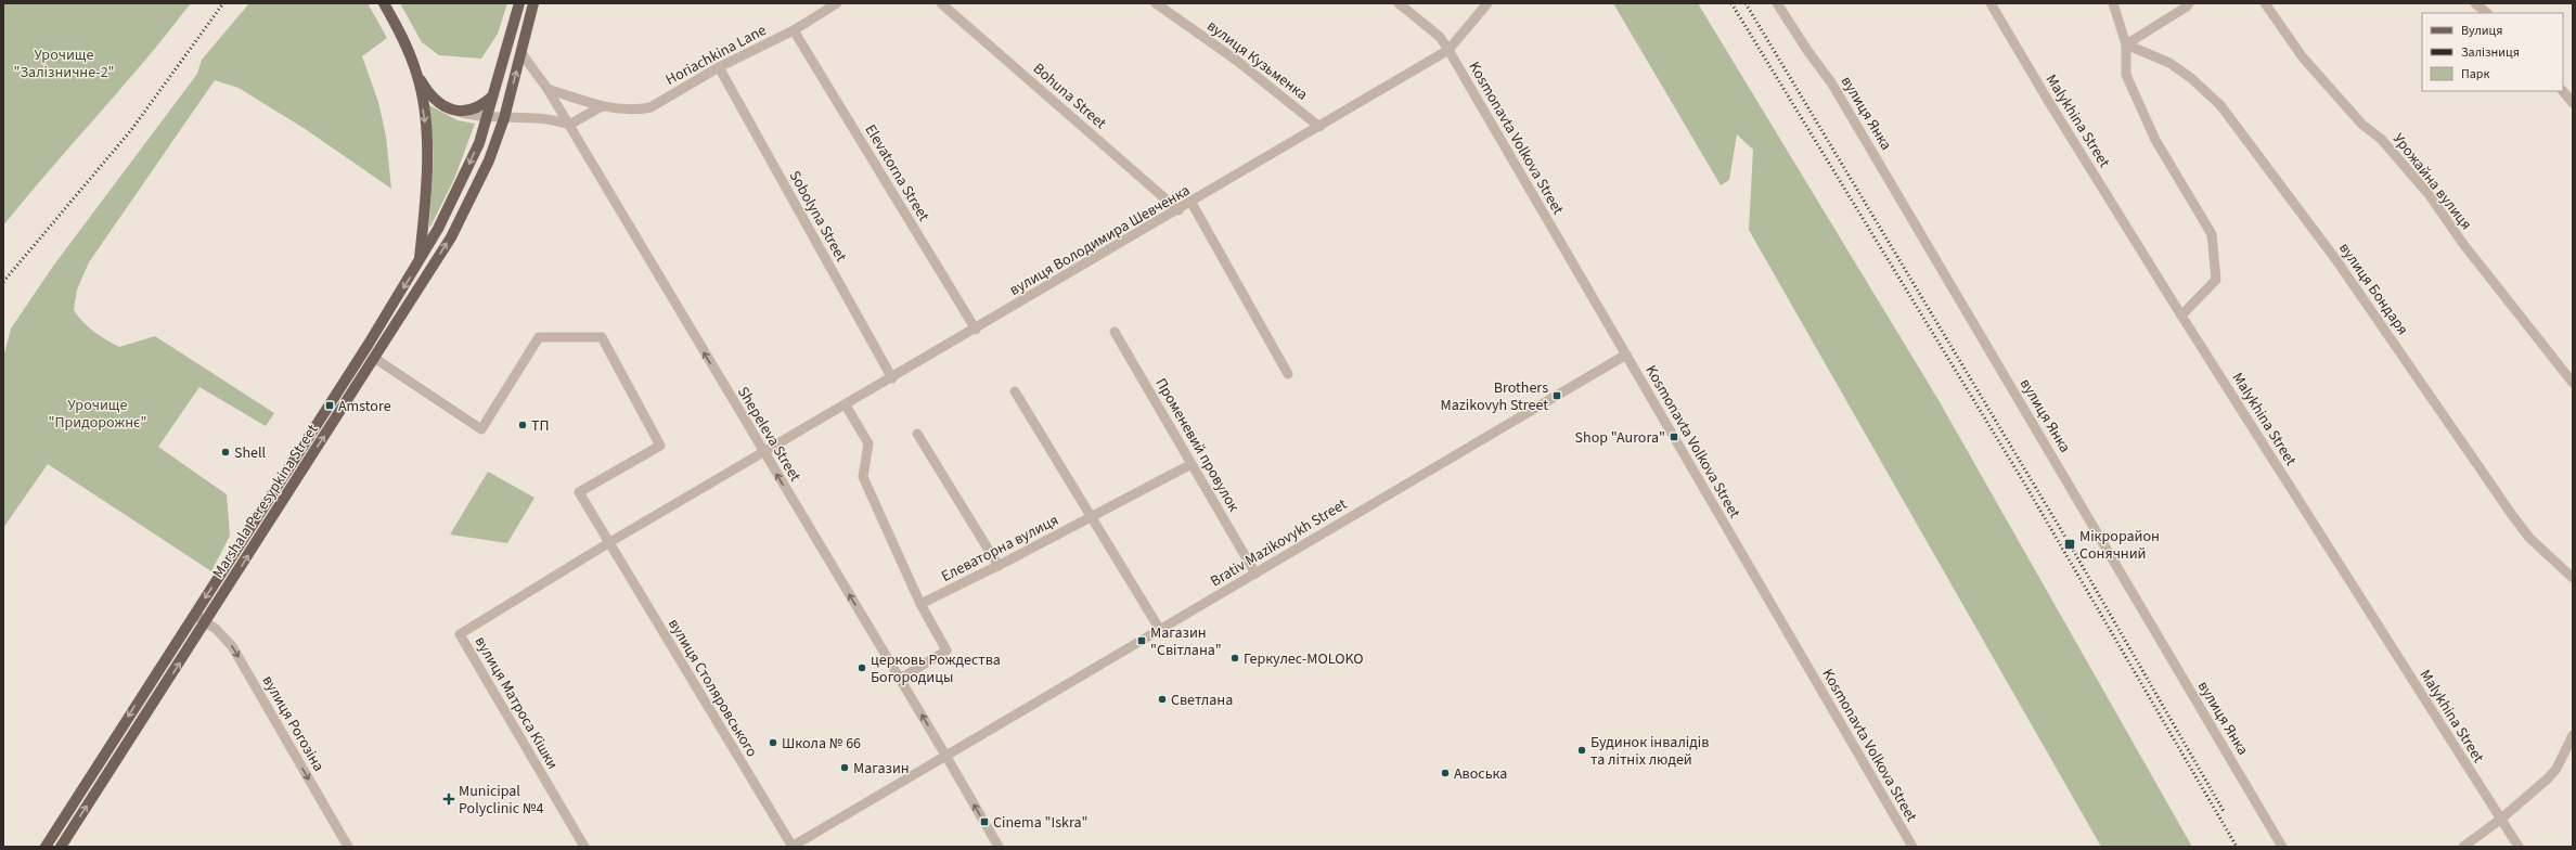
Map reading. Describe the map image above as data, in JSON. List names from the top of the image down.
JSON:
{
  "streets": {
    "main road": ["Marshala Peresypkina Street"],
    "street": [
      "Horiachkina Lane",
      "вулиця Кузьменка",
      "Bohuna Street",
      "вулиця Янка",
      "Malykhina Street",
      "Kosmonavta Volkova Street",
      "Elevatorna Street",
      "Урожайна вулиця",
      "Sobolyna Street",
      "вулиця Володимира Шевченка",
      "вулиця Бондаря",
      "Shepeleva Street",
      "Променевий провулок",
      "Brativ Mazikovykh Street",
      "Елеваторна вулиця",
      "вулиця Столяровського",
      "вулиця Матроса Кішки",
      "вулиця Рогозіна"
    ]
  },
  "crossings": [
    ["Horiachkina Lane", "Elevatorna Street"],
    ["Horiachkina Lane", "Sobolyna Street"],
    ["Horiachkina Lane", "Shepeleva Street"],
    ["вулиця Кузьменка", "вулиця Володимира Шевченка"],
    ["Bohuna Street", "вулиця Володимира Шевченка"],
    ["Kosmonavta Volkova Street", "вулиця Володимира Шевченка"],
    ["Kosmonavta Volkova Street", "Brativ Mazikovykh Street"],
    ["Elevatorna Street", "вулиця Володимира Шевченка"],
    ["Sobolyna Street", "вулиця Володимира Шевченка"],
    ["вулиця Володимира Шевченка", "Shepeleva Street"],
    ["вулиця Володимира Шевченка", "вулиця Столяровського"],
    ["вулиця Володимира Шевченка", "вулиця Матроса Кішки"],
    ["Shepeleva Street", "Marshala Peresypkina Street"],
    ["Shepeleva Street", "Brativ Mazikovykh Street"],
    ["Променевий провулок", "Brativ Mazikovykh Street"],
    ["Променевий провулок", "Елеваторна вулиця"],
    ["Marshala Peresypkina Street", "вулиця Столяровського"],
    ["Marshala Peresypkina Street", "вулиця Рогозіна"],
    ["Brativ Mazikovykh Street", "вулиця Столяровського"],
    ["вулиця Столяровського", "вулиця Матроса Кішки"]
  ],
  "one_way": ["Shepeleva Street", "вулиця Рогозіна"],
  "parks": ["Урочище \"Залізничне-2\"", "Урочище \"Придорожнє\""],
  "places": {
    "transit": [
      "Brothers Mazikovyh Street",
      "Amstore",
      "Shop \"Aurora\"",
      "Мікрорайон Сонячний",
      "Магазин \"Світлана\"",
      "Cinema \"Iskra\""
    ],
    "other": [
      "ТП",
      "Shell",
      "Геркулес-MOLOKO",
      "церковь Рождества Богородицы",
      "Светлана",
      "Школа № 66",
      "Будинок інвалідів та літніх людей",
      "Магазин",
      "Авоська"
    ],
    "health": ["Municipal Polyclinic №4"]
  },
  "legend": ["Вулиця", "Залізниця", "Парк"]
}
